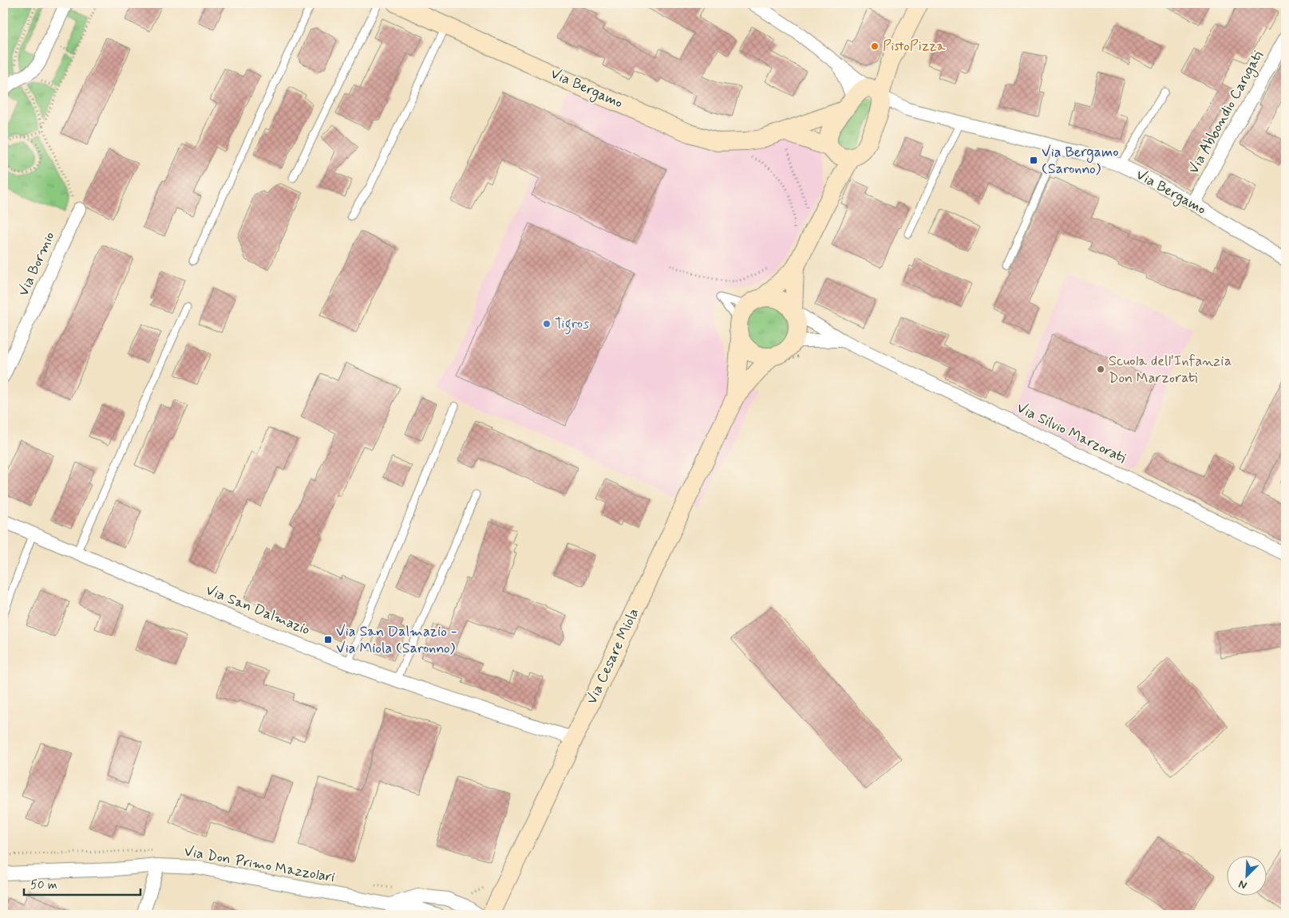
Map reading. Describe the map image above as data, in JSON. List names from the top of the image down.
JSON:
{
  "streets": {
    "street": [
      "Via Bergamo",
      "Via Abbondio Carugati",
      "Via Bormio",
      "Via Silvio Marzorati",
      "Via San Dalmazio",
      "Via Cesare Miola",
      "Via Don Primo Mazzolari"
    ]
  },
  "crossings": [
    ["Via Bergamo", "Via Abbondio Carugati"],
    ["Via Silvio Marzorati", "Via Cesare Miola"],
    ["Via San Dalmazio", "Via Cesare Miola"]
  ],
  "places": {
    "other": ["PistoPizza", "Tigros", "Scuola dell'Infanzia Don Marzorati"],
    "transit": ["Via Bergamo (Saronno)", "Via San Dalmazio - Via Miola (Saronno)"]
  },
  "scale_bar": "50 m",
  "north": "bottom left"
}
